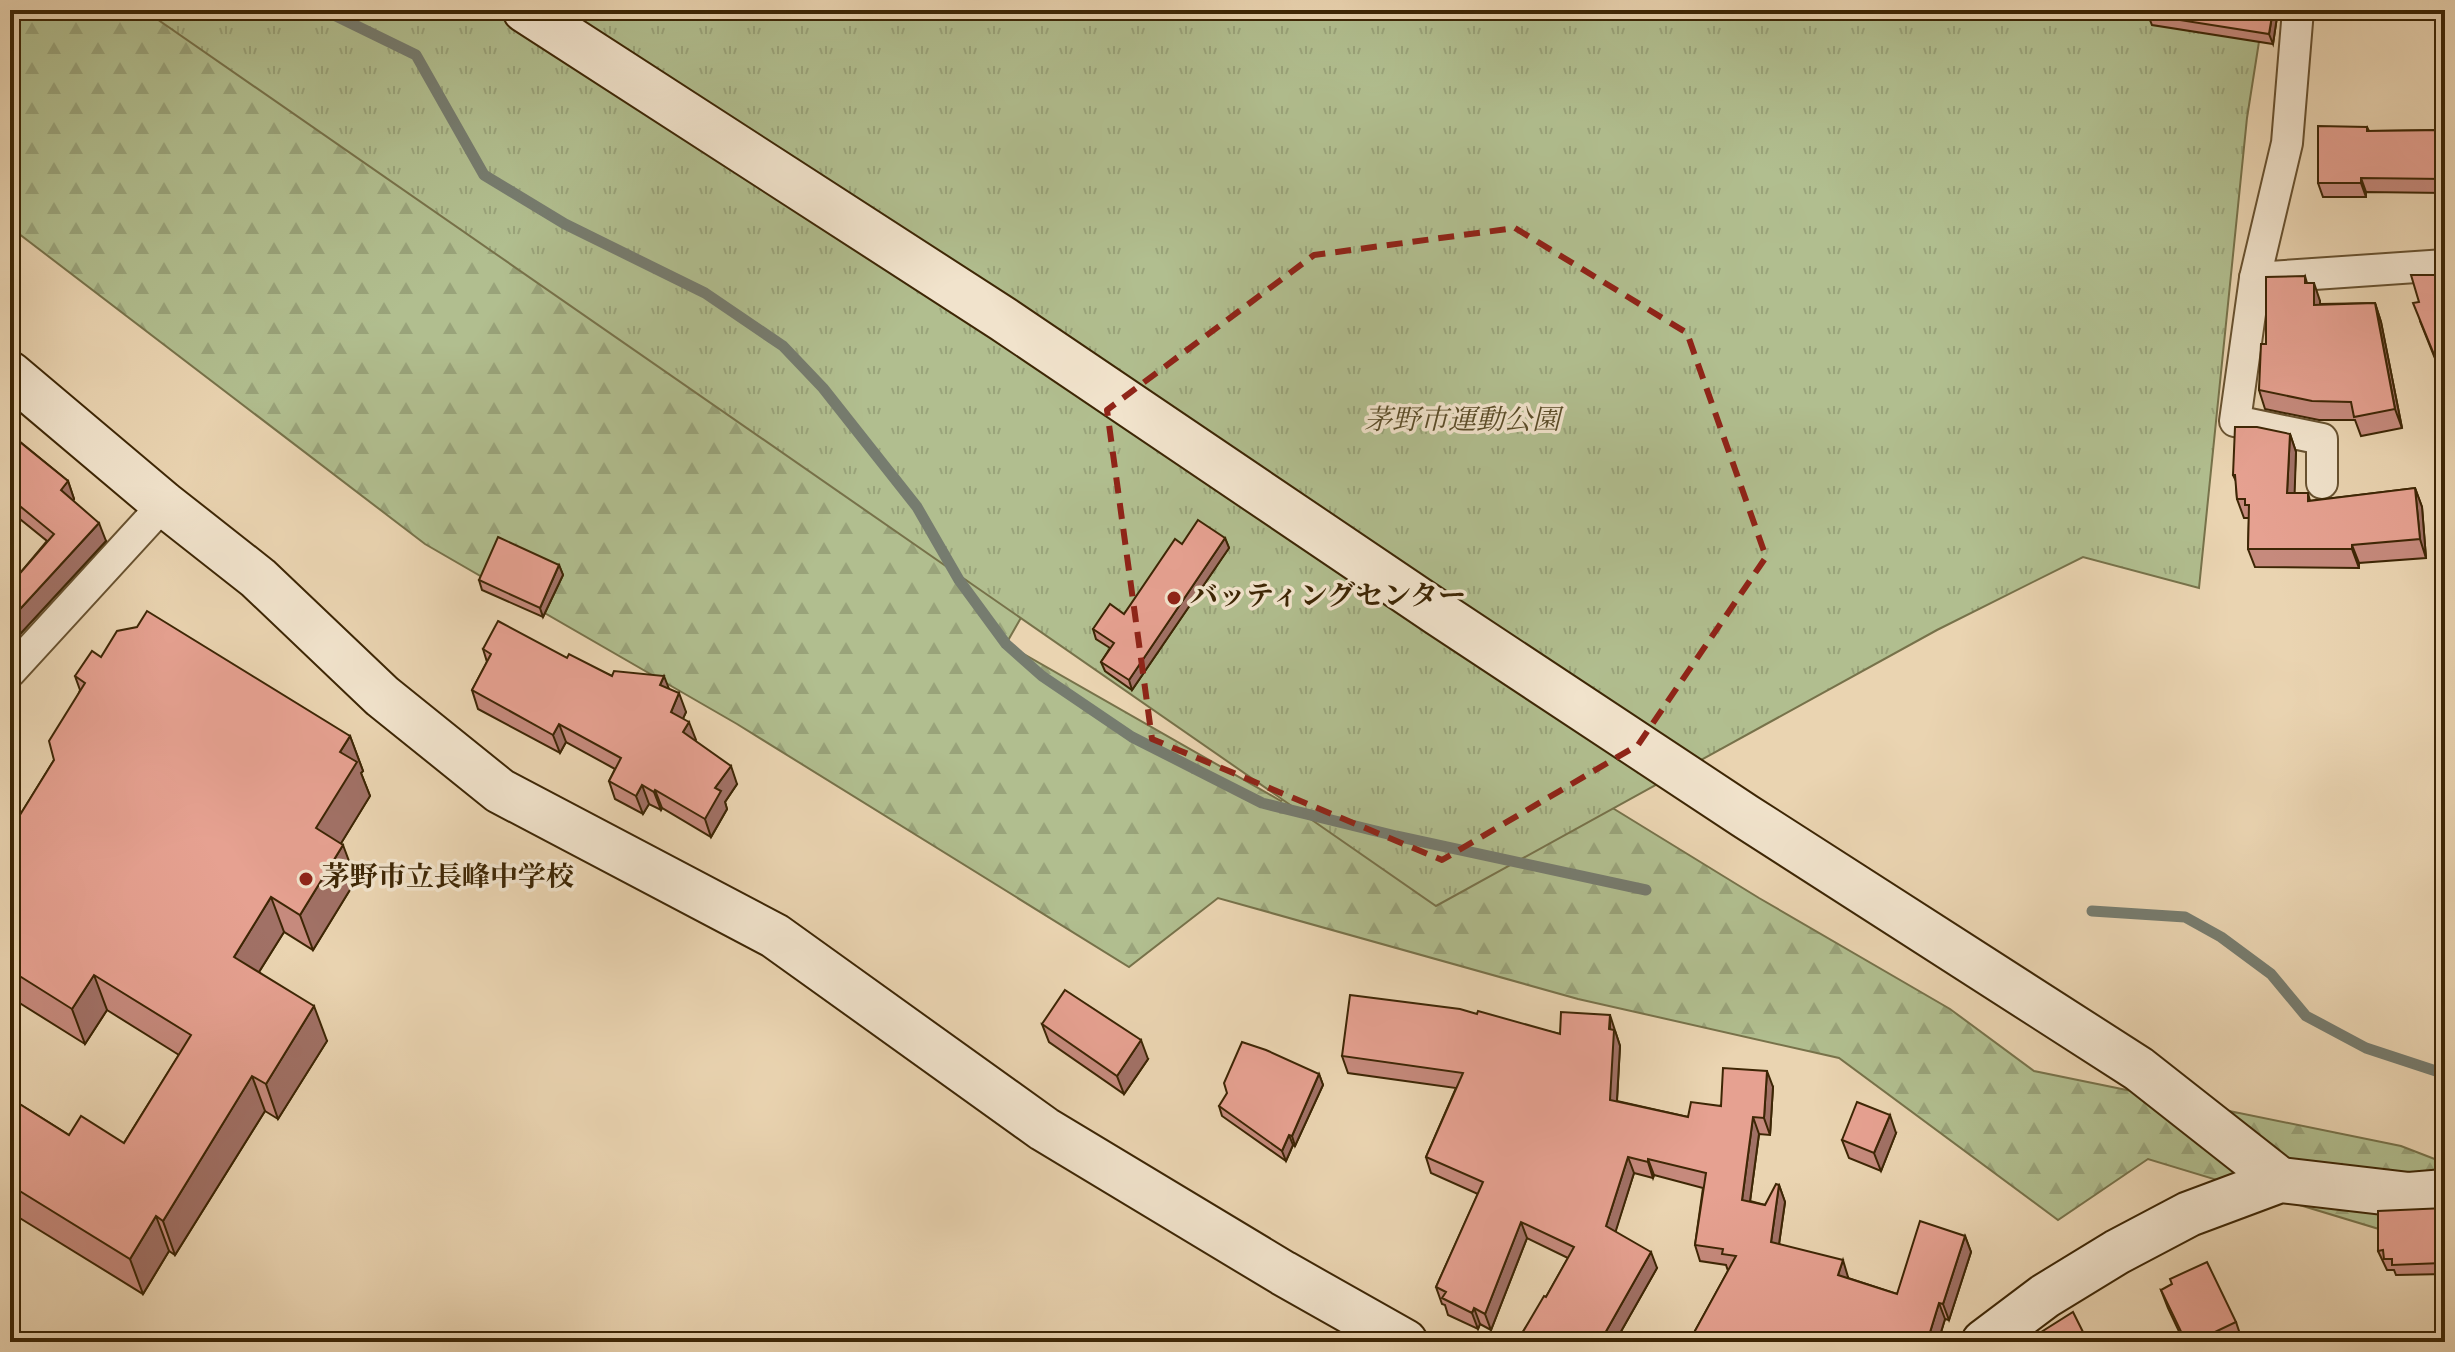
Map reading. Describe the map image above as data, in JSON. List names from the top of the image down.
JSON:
{
  "parks": ["茅野市運動公園"],
  "places": ["バッティングセンター", "茅野市立長峰中学校"]
}
